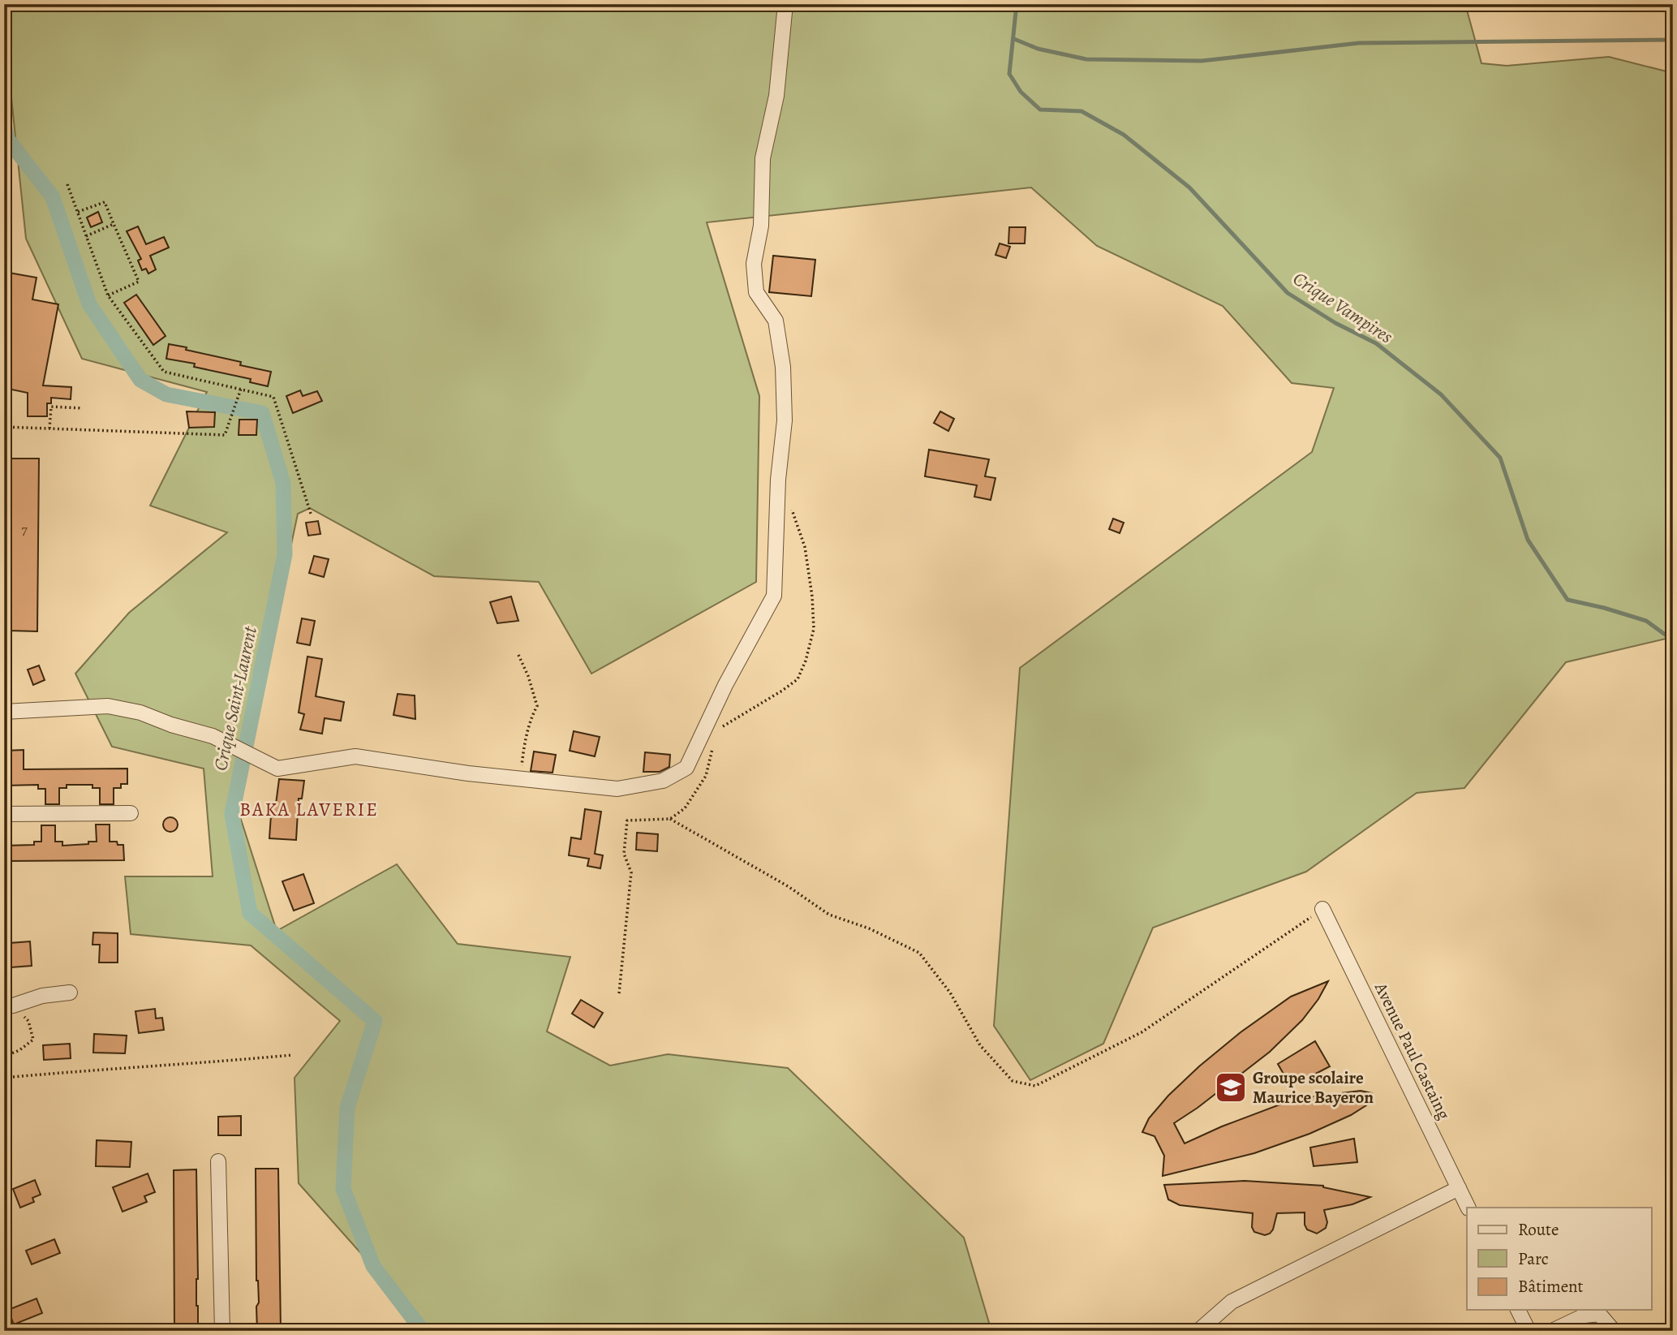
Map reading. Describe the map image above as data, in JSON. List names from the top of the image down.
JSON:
{
  "streets": {
    "street": ["Avenue Paul Castaing"]
  },
  "districts": ["BAKA LAVERIE"],
  "water": ["Crique Vampires", "Crique Saint-Laurent"],
  "places": {
    "school or university": ["Groupe scolaire Maurice Bayeron"]
  },
  "house_numbers": ["7"],
  "legend": ["Route", "Parc", "Bâtiment"]
}
